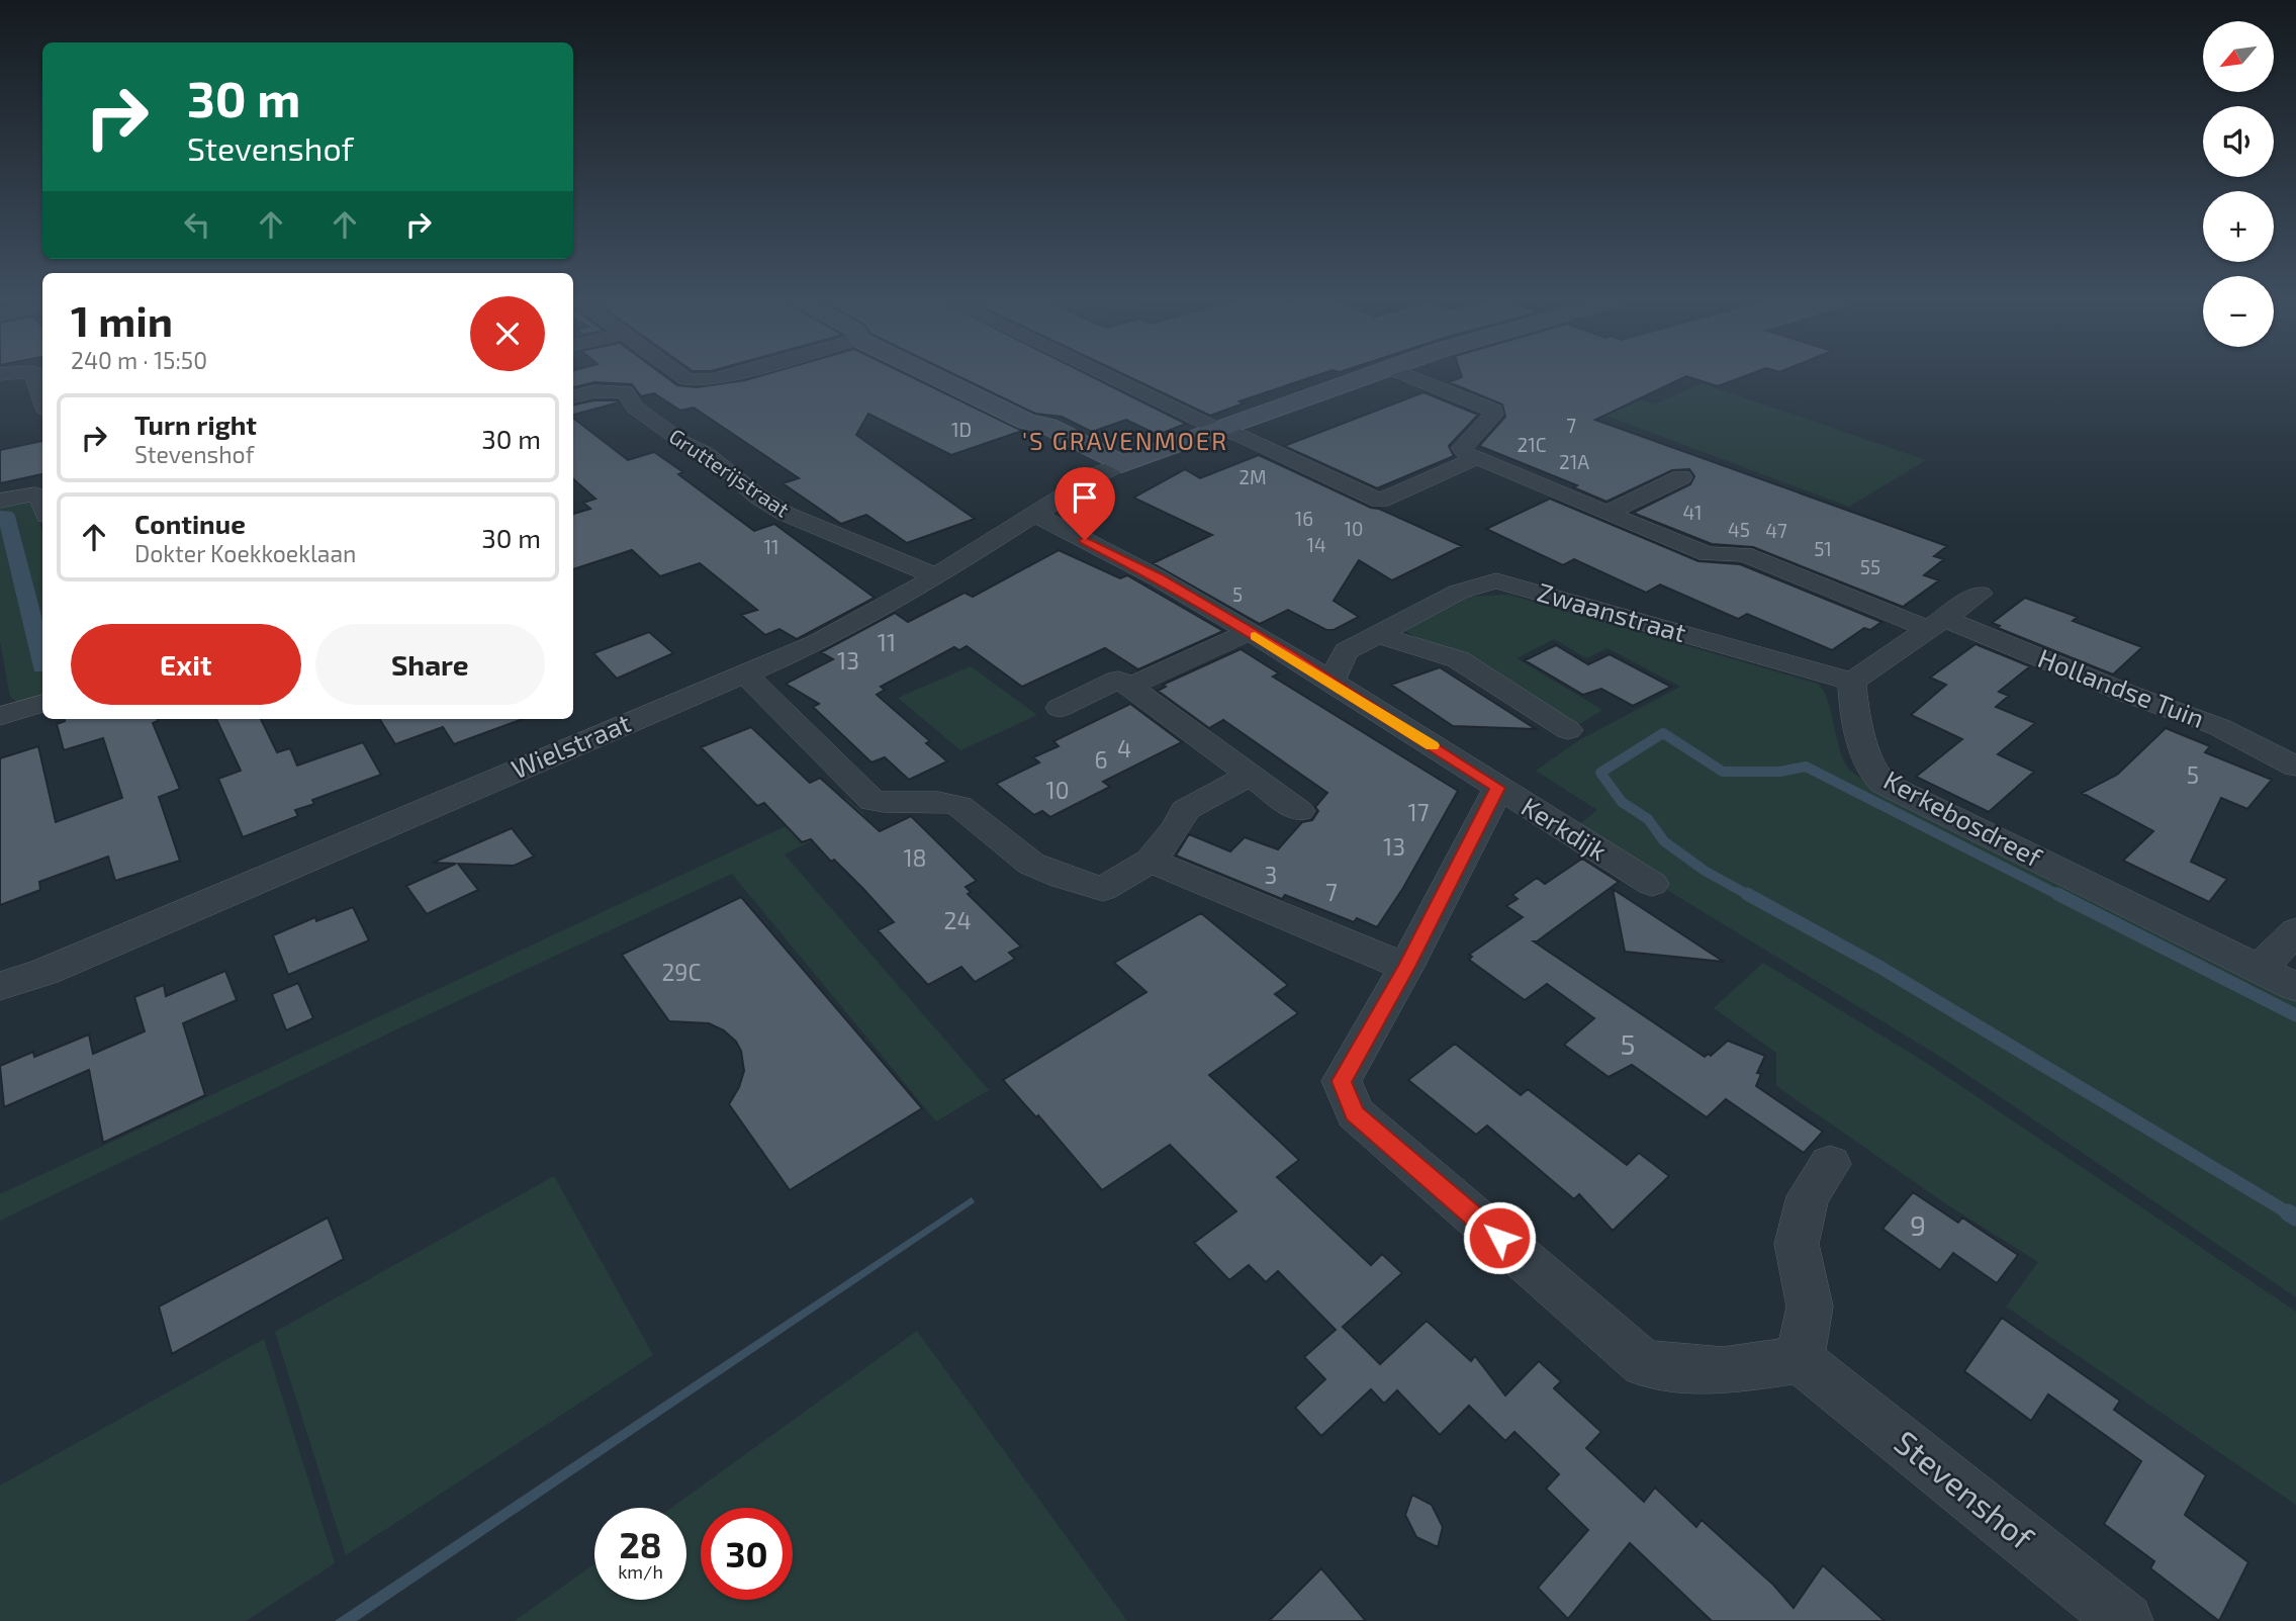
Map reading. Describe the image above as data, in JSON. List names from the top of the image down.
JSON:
{
  "streets": {
    "street": [
      "Grutterijstraat",
      "Zwaanstraat",
      "Hollandse Tuin",
      "Wielstraat",
      "Kerkebosdreef",
      "Kerkdijk",
      "Stevenshof"
    ]
  },
  "crossings": [
    ["Grutterijstraat", "Wielstraat"],
    ["Zwaanstraat", "Kerkebosdreef"],
    ["Zwaanstraat", "Kerkdijk"],
    ["Wielstraat", "Kerkdijk"]
  ],
  "districts": ["'S GRAVENMOER"],
  "house_numbers": [
    "7",
    "1D",
    "21C",
    "21A",
    "2M",
    "41",
    "16",
    "10",
    "45",
    "47",
    "14",
    "11",
    "51",
    "55",
    "5",
    "11",
    "13",
    "4",
    "6",
    "5",
    "10",
    "17",
    "13",
    "18",
    "3",
    "7",
    "24",
    "29C",
    "5",
    "9"
  ],
  "north": "bottom left",
  "page": {
    "map_buttons": ["+", "−"],
    "turn": ["30 m", "Stevenshof"],
    "heading": ["1 min", "240 m · 15:50"],
    "list": [
      {
        "name": "Turn right",
        "note": "Stevenshof",
        "value": "30 m"
      },
      {
        "name": "Continue",
        "note": "Dokter Koekkoeklaan",
        "value": "30 m"
      }
    ],
    "buttons": ["Exit", "Share"],
    "speed": "28 km/h",
    "limit": "30"
  }
}
